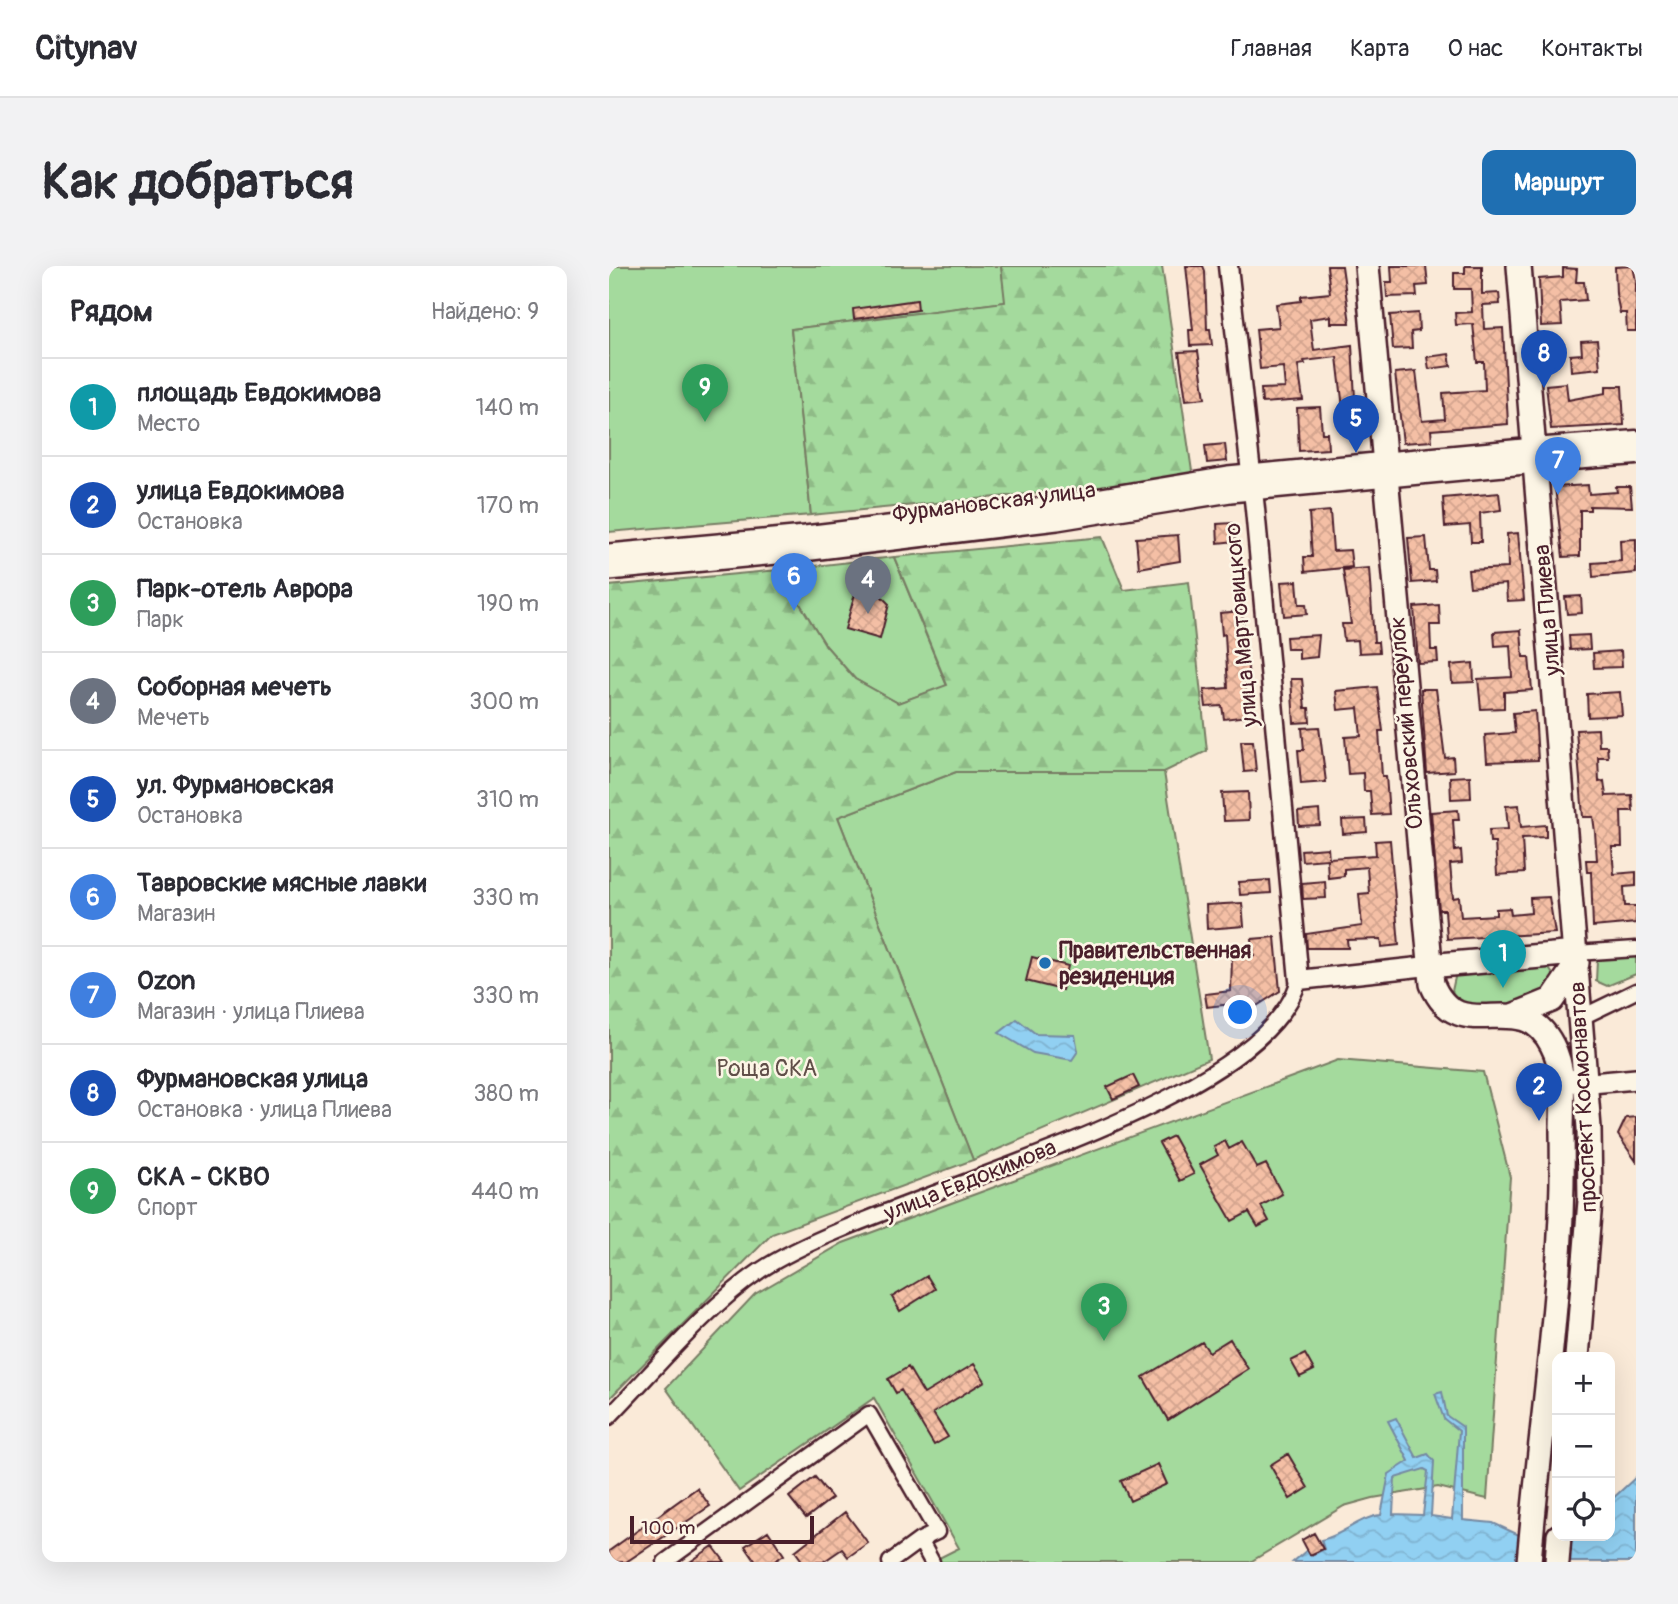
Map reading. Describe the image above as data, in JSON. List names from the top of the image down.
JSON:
{
  "streets": {
    "main road": [
      "Фурмановская улица",
      "улица Плиева",
      "Ольховский переулок",
      "проспект Космонавтов"
    ],
    "street": ["улица Мартовицкого", "улица Евдокимова"]
  },
  "crossings": [
    ["Фурмановская улица", "улица Плиева"],
    ["Фурмановская улица", "улица Мартовицкого"],
    ["Фурмановская улица", "Ольховский переулок"],
    ["улица Плиева", "проспект Космонавтов"],
    ["улица Мартовицкого", "улица Евдокимова"],
    ["Ольховский переулок", "проспект Космонавтов"]
  ],
  "parks": ["Роща СКА"],
  "places": ["Правительственная резиденция"],
  "scale_bar": "100 m",
  "page": {
    "header": "Citynav",
    "nav": [
      "Главная",
      "Карта",
      "О нас",
      "Контакты"
    ],
    "buttons": "Маршрут",
    "title": "Как добраться",
    "heading": ["Рядом", "Найдено: 9"],
    "pins": [
      "8",
      "9",
      "5",
      "7",
      "6",
      "4",
      "1",
      "2",
      "3"
    ],
    "list": [
      {
        "mark": "1",
        "name": "площадь Евдокимова",
        "note": "Место",
        "value": "140 m"
      },
      {
        "mark": "2",
        "name": "улица Евдокимова",
        "note": "Остановка",
        "value": "170 m"
      },
      {
        "mark": "3",
        "name": "Парк-отель Аврора",
        "note": "Парк",
        "value": "190 m"
      },
      {
        "mark": "4",
        "name": "Соборная мечеть",
        "note": "Мечеть",
        "value": "300 m"
      },
      {
        "mark": "5",
        "name": "ул. Фурмановская",
        "note": "Остановка",
        "value": "310 m"
      },
      {
        "mark": "6",
        "name": "Тавровские мясные лавки",
        "note": "Магазин",
        "value": "330 m"
      },
      {
        "mark": "7",
        "name": "Ozon",
        "note": "Магазин · улица Плиева",
        "value": "330 m"
      },
      {
        "mark": "8",
        "name": "Фурмановская улица",
        "note": "Остановка · улица Плиева",
        "value": "380 m"
      },
      {
        "mark": "9",
        "name": "СКА - СКВО",
        "note": "Спорт",
        "value": "440 m"
      }
    ],
    "map_buttons": ["+", "−"],
    "scale": "100 m"
  }
}
